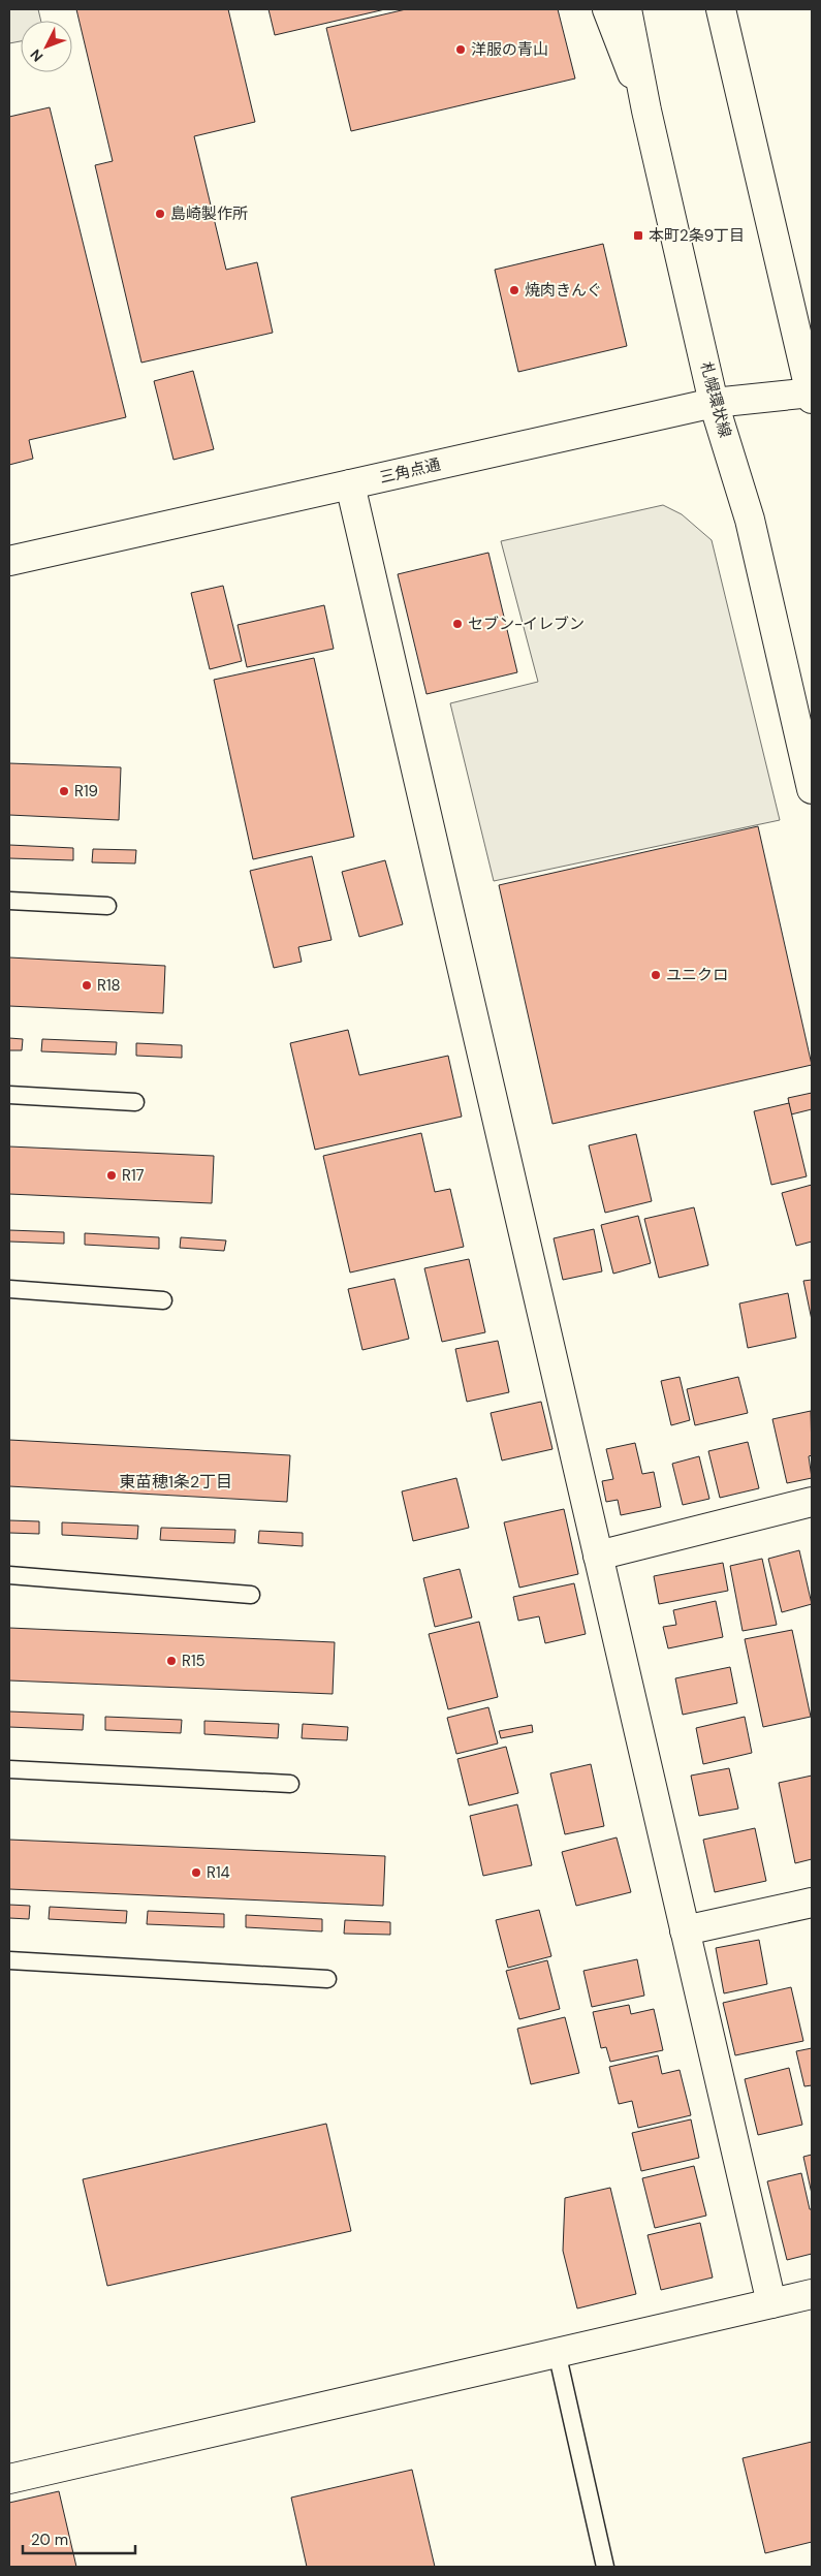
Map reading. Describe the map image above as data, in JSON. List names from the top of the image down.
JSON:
{
  "streets": {
    "street": ["札幌環状線", "三角点通"]
  },
  "crossings": [
    ["札幌環状線", "三角点通"]
  ],
  "districts": ["東苗穂1条2丁目"],
  "places": {
    "other": [
      "洋服の青山",
      "島崎製作所",
      "焼肉きんぐ",
      "セブン-イレブン",
      "R19",
      "ユニクロ",
      "R18",
      "R17",
      "R15",
      "R14"
    ],
    "transit": ["本町2条9丁目"]
  },
  "scale_bar": "20 m",
  "north": "bottom left"
}
